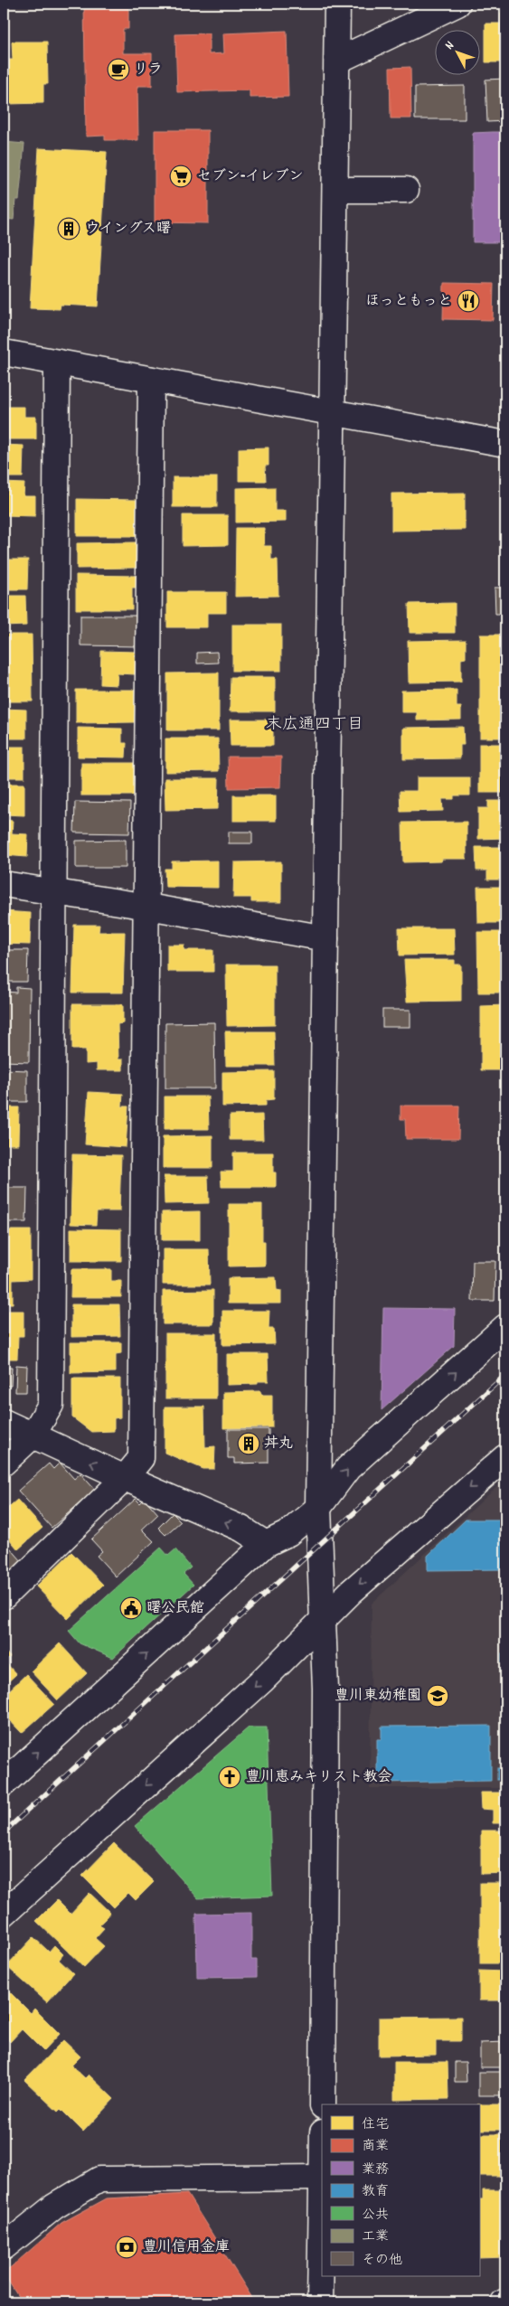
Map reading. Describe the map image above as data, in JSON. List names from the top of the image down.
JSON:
{
  "districts": ["末広通四丁目"],
  "places": {
    "cafe": ["リラ"],
    "supermarket": ["セブン-イレブン"],
    "building": ["ウイングス曙", "丼丸"],
    "restaurant": ["ほっともっと"],
    "public building": ["曙公民館"],
    "school or university": ["豊川東幼稚園"],
    "church": ["豊川恵みキリスト教会"],
    "bank": ["豊川信用金庫"]
  },
  "legend": [
    "住宅",
    "商業",
    "業務",
    "教育",
    "公共",
    "工業",
    "その他"
  ],
  "north": "top left"
}
